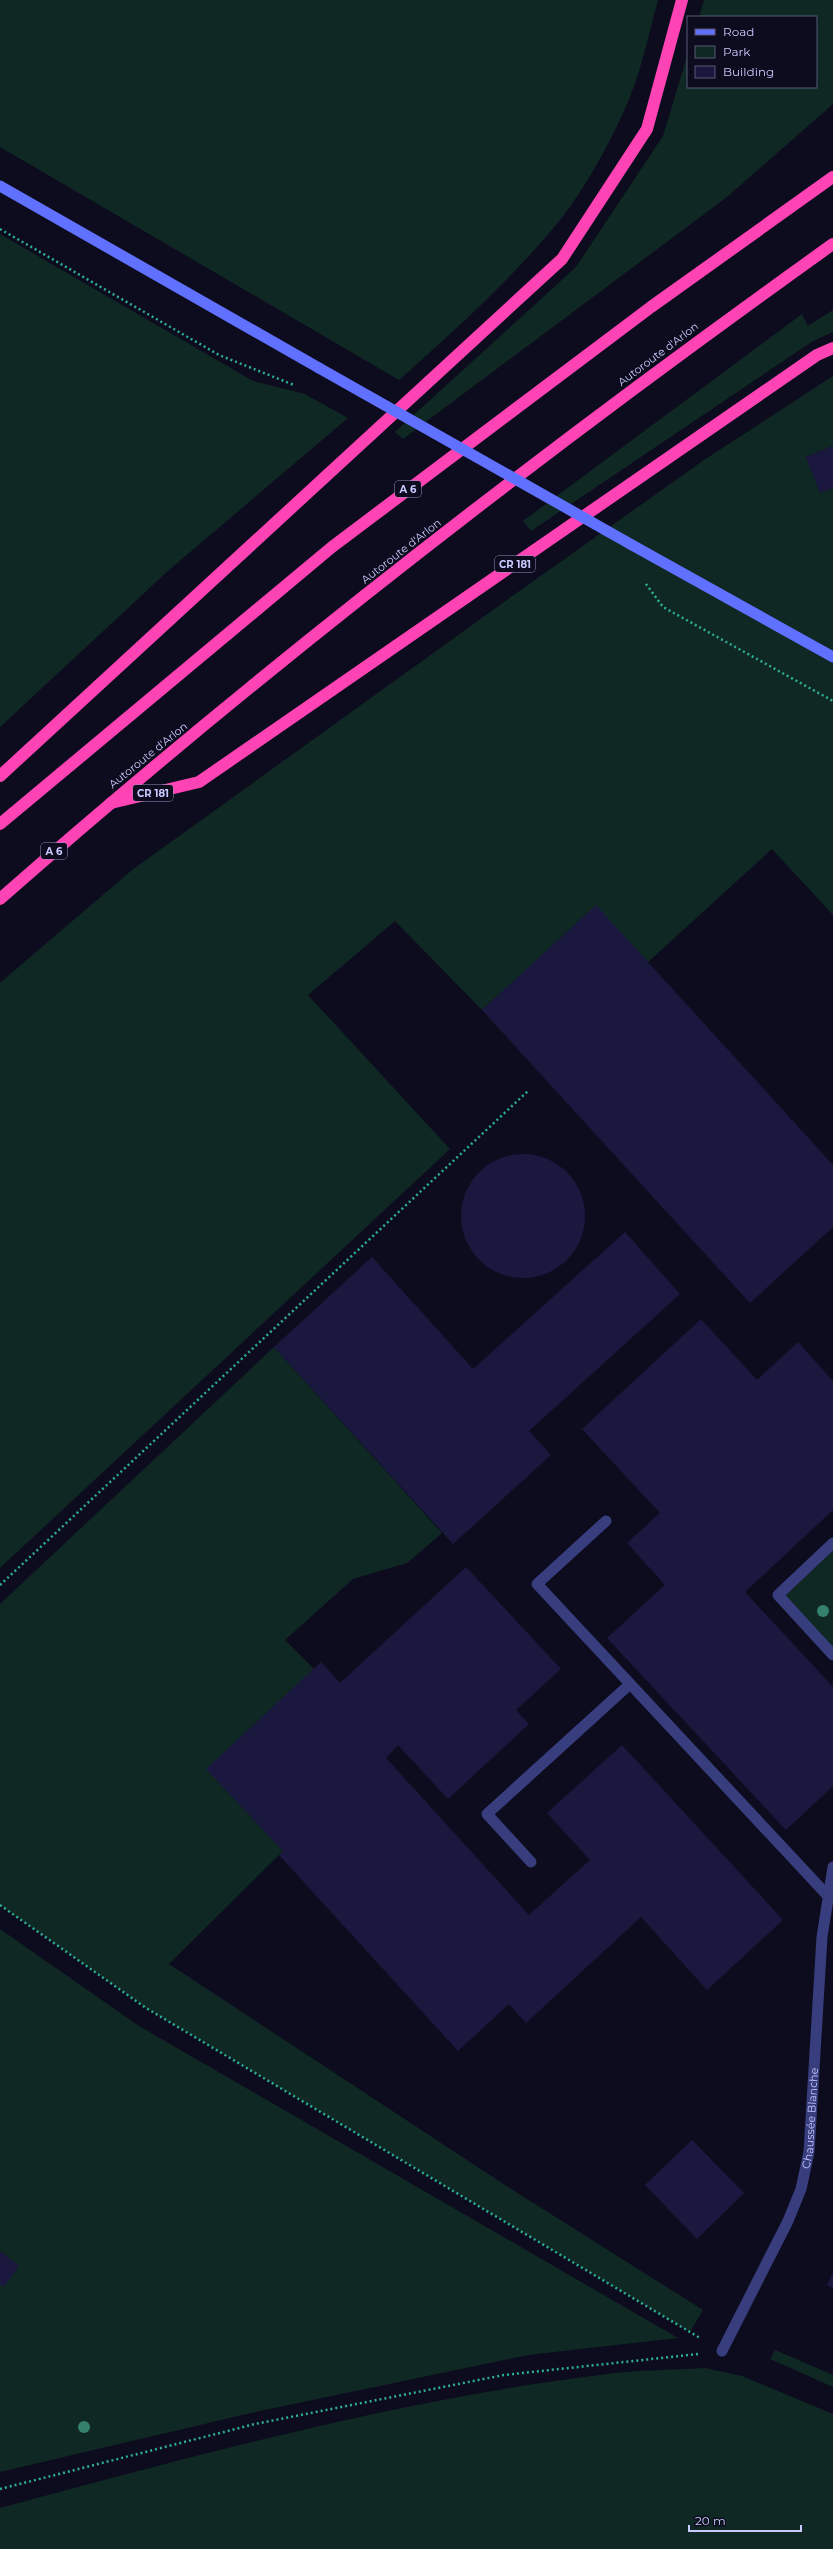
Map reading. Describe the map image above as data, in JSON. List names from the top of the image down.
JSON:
{
  "streets": {
    "highway": ["Autoroute d'Arlon", "A 6", "CR 181"],
    "street": ["Chaussée Blanche"]
  },
  "crossings": [
    ["Autoroute d'Arlon", "CR 181"]
  ],
  "legend": ["Road", "Park", "Building"],
  "scale_bar": "20 m"
}
